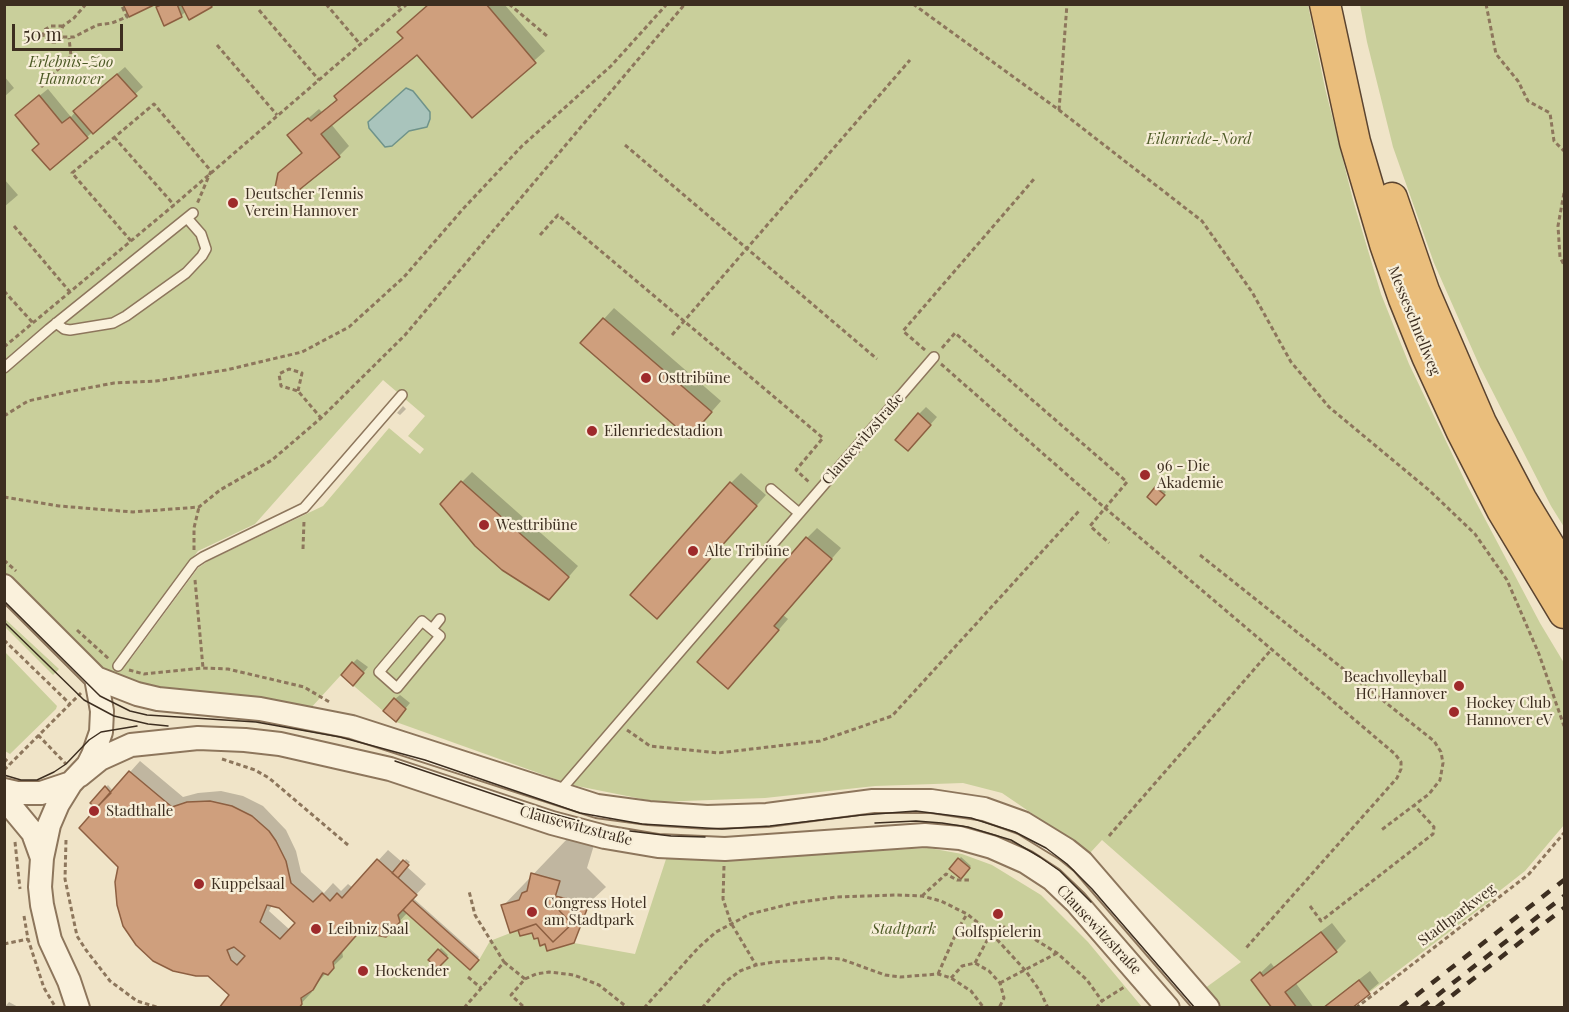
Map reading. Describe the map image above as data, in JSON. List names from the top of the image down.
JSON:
{
  "streets": {
    "highway": ["Messeschnellweg"],
    "street": ["Clausewitzstraße"],
    "path": ["Stadtparkweg"]
  },
  "parks": ["Erlebnis-Zoo Hannover", "Eilenriede-Nord", "Stadtpark"],
  "places": [
    "Deutscher Tennis Verein Hannover",
    "Osttribüne",
    "Eilenriedestadion",
    "96 - Die Akademie",
    "Westtribüne",
    "Alte Tribüne",
    "Beachvolleyball HC Hannover",
    "Hockey Club Hannover eV",
    "Stadthalle",
    "Kuppelsaal",
    "Congress Hotel am Stadtpark",
    "Golfspielerin",
    "Leibniz Saal",
    "Hockender"
  ],
  "scale_bar": "50 m"
}
